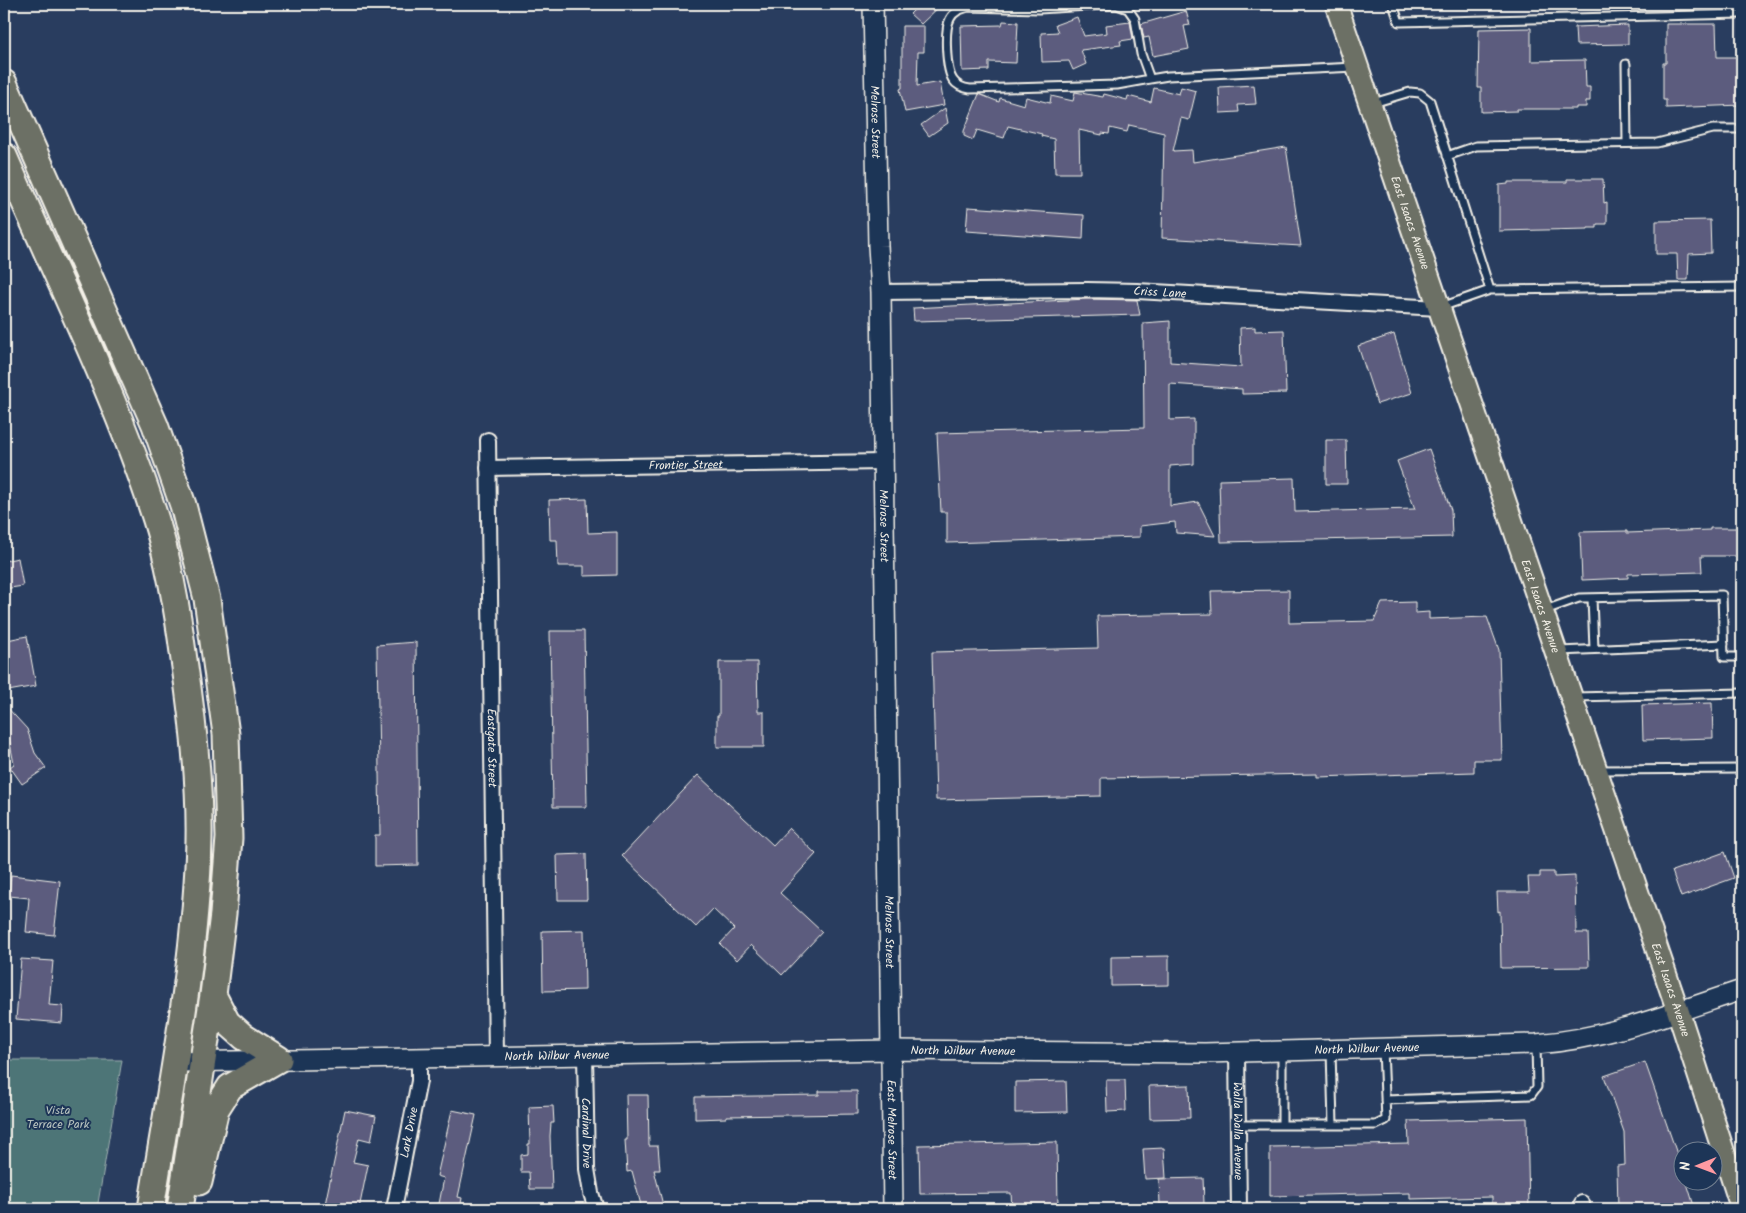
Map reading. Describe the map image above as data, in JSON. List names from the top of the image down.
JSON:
{
  "streets": {
    "main road": [
      "Melrose Street",
      "East Isaacs Avenue",
      "North Wilbur Avenue",
      "East Melrose Street"
    ],
    "street": [
      "Criss Lane",
      "Frontier Street",
      "Eastgate Street",
      "Walla Walla Avenue",
      "Cardinal Drive",
      "Lark Drive"
    ]
  },
  "crossings": [
    ["Melrose Street", "Criss Lane"],
    ["Melrose Street", "Frontier Street"],
    ["Melrose Street", "North Wilbur Avenue"],
    ["Melrose Street", "East Melrose Street"],
    ["East Isaacs Avenue", "Criss Lane"],
    ["East Isaacs Avenue", "North Wilbur Avenue"],
    ["Frontier Street", "Eastgate Street"],
    ["Eastgate Street", "North Wilbur Avenue"],
    ["North Wilbur Avenue", "East Melrose Street"],
    ["North Wilbur Avenue", "Walla Walla Avenue"],
    ["North Wilbur Avenue", "Cardinal Drive"],
    ["North Wilbur Avenue", "Lark Drive"]
  ],
  "parks": ["Vista Terrace Park"],
  "north": "left"
}
